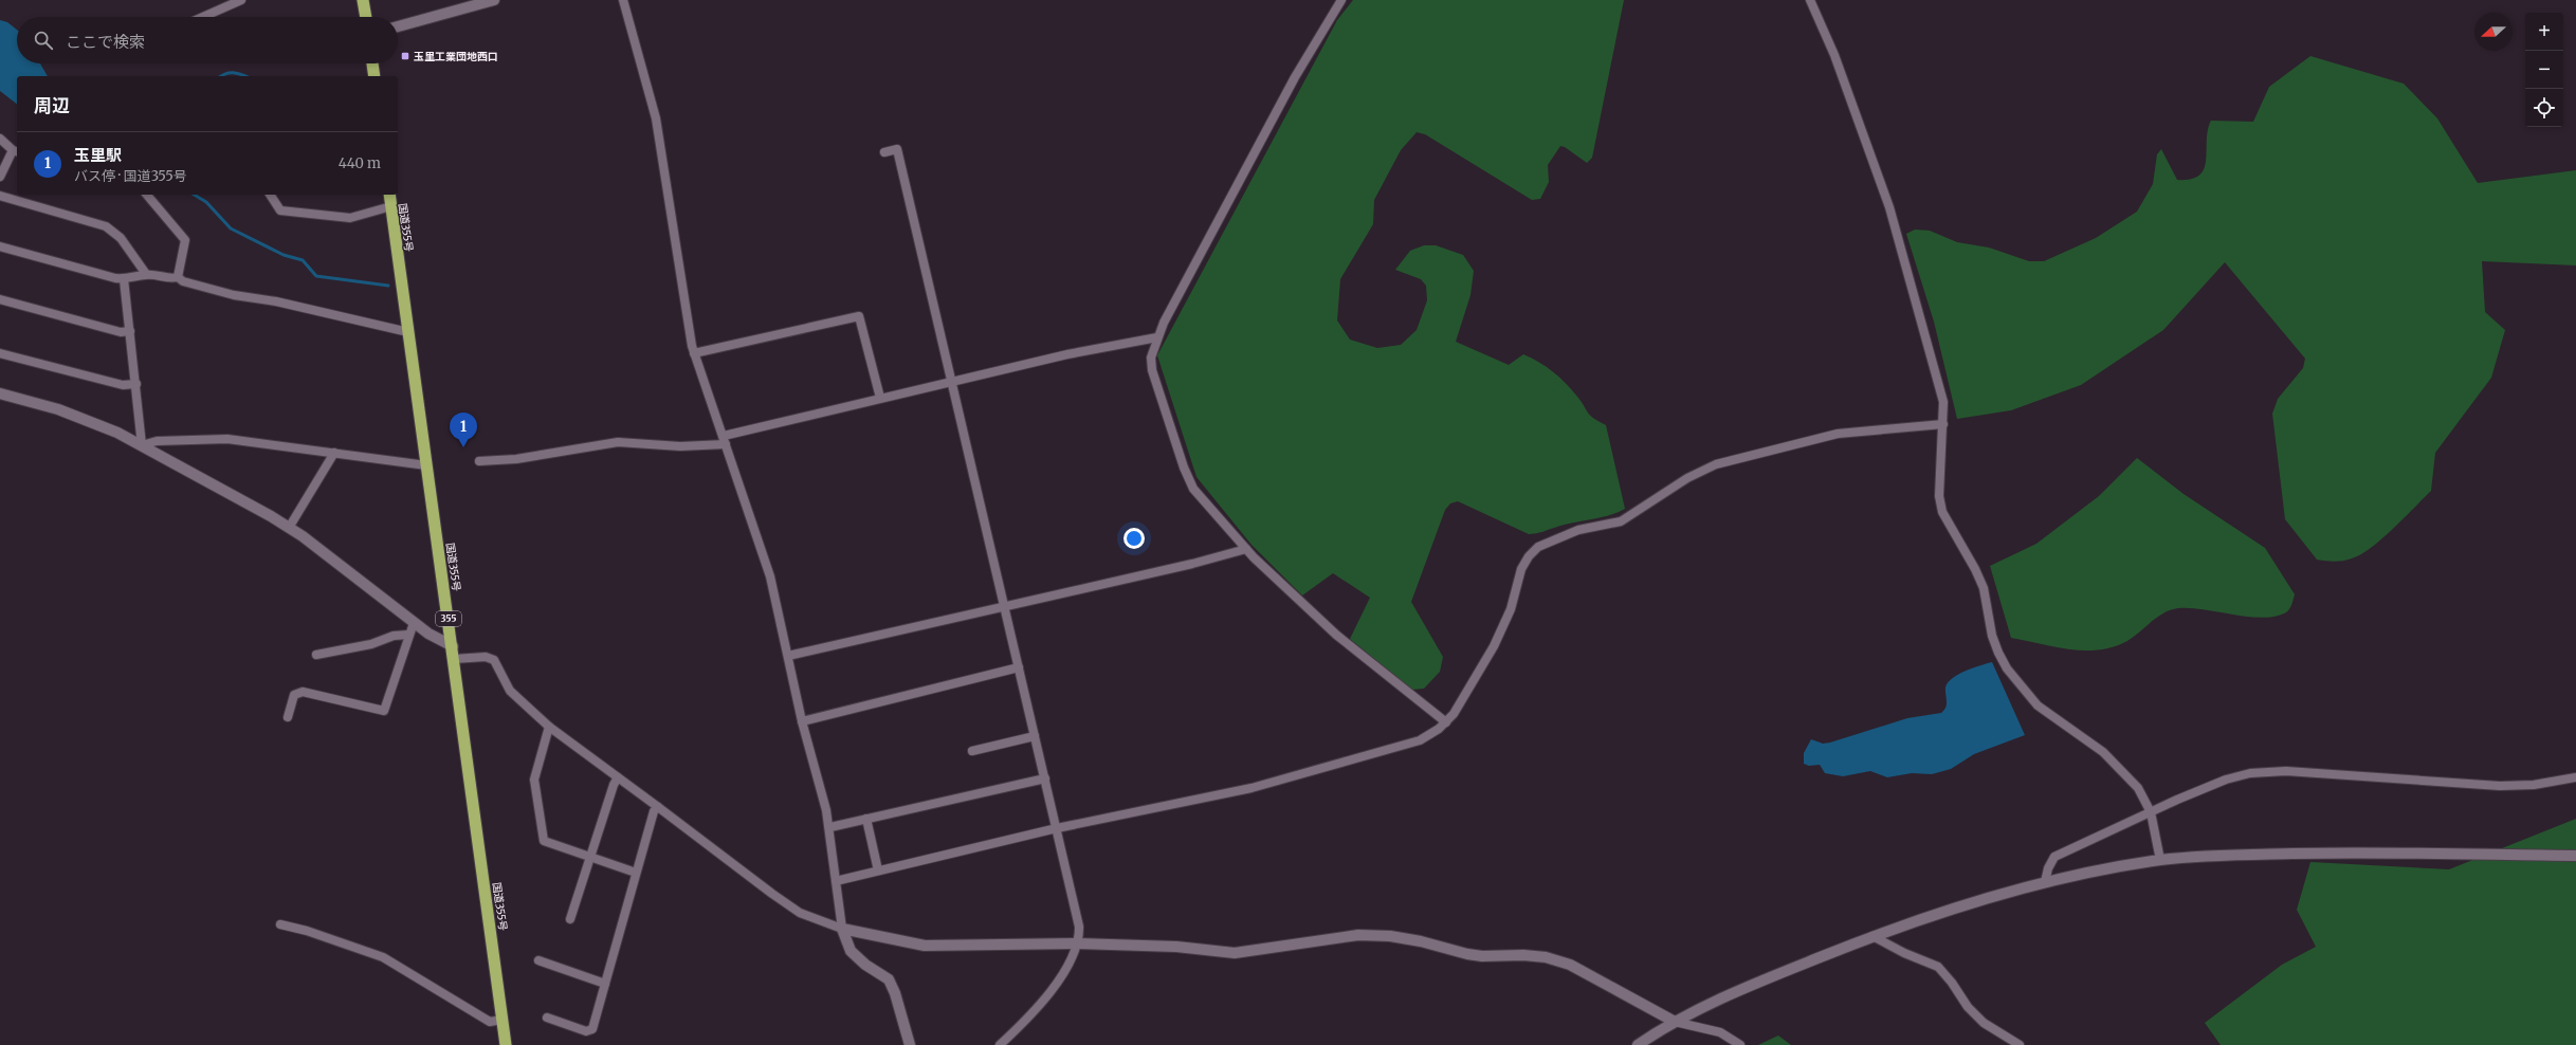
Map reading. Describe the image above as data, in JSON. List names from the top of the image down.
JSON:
{
  "streets": {
    "highway": ["国道355号", "355"]
  },
  "places": {
    "transit": ["玉里工業団地西口"]
  },
  "north": "left",
  "page": {
    "map_buttons": ["+", "−"],
    "search": "ここで検索",
    "heading": "周辺",
    "list": [
      {
        "mark": "1",
        "name": "玉里駅",
        "note": "バス停 · 国道355号",
        "value": "440 m"
      }
    ],
    "pins": "1"
  }
}
